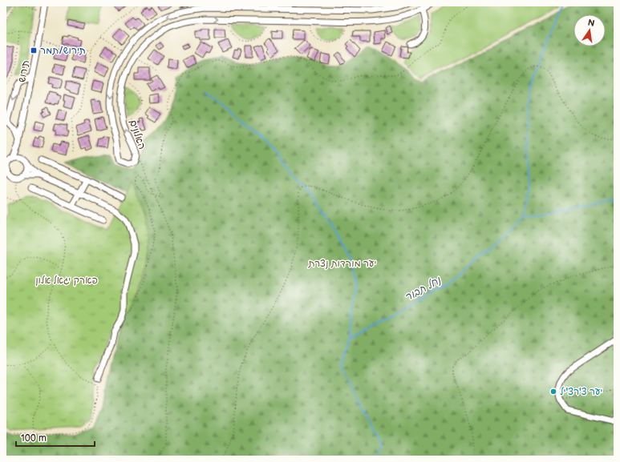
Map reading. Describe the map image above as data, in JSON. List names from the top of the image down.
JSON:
{
  "streets": {
    "street": ["תירוש", "האלונים"]
  },
  "water": ["נחל תבור"],
  "parks": ["יער מורדות נצרת", "פארק יגאל אלון"],
  "places": {
    "transit": ["תירוש/תמר"],
    "other": ["יער צ'רצ'יל"]
  },
  "scale_bar": "100 m",
  "north": "top"
}
